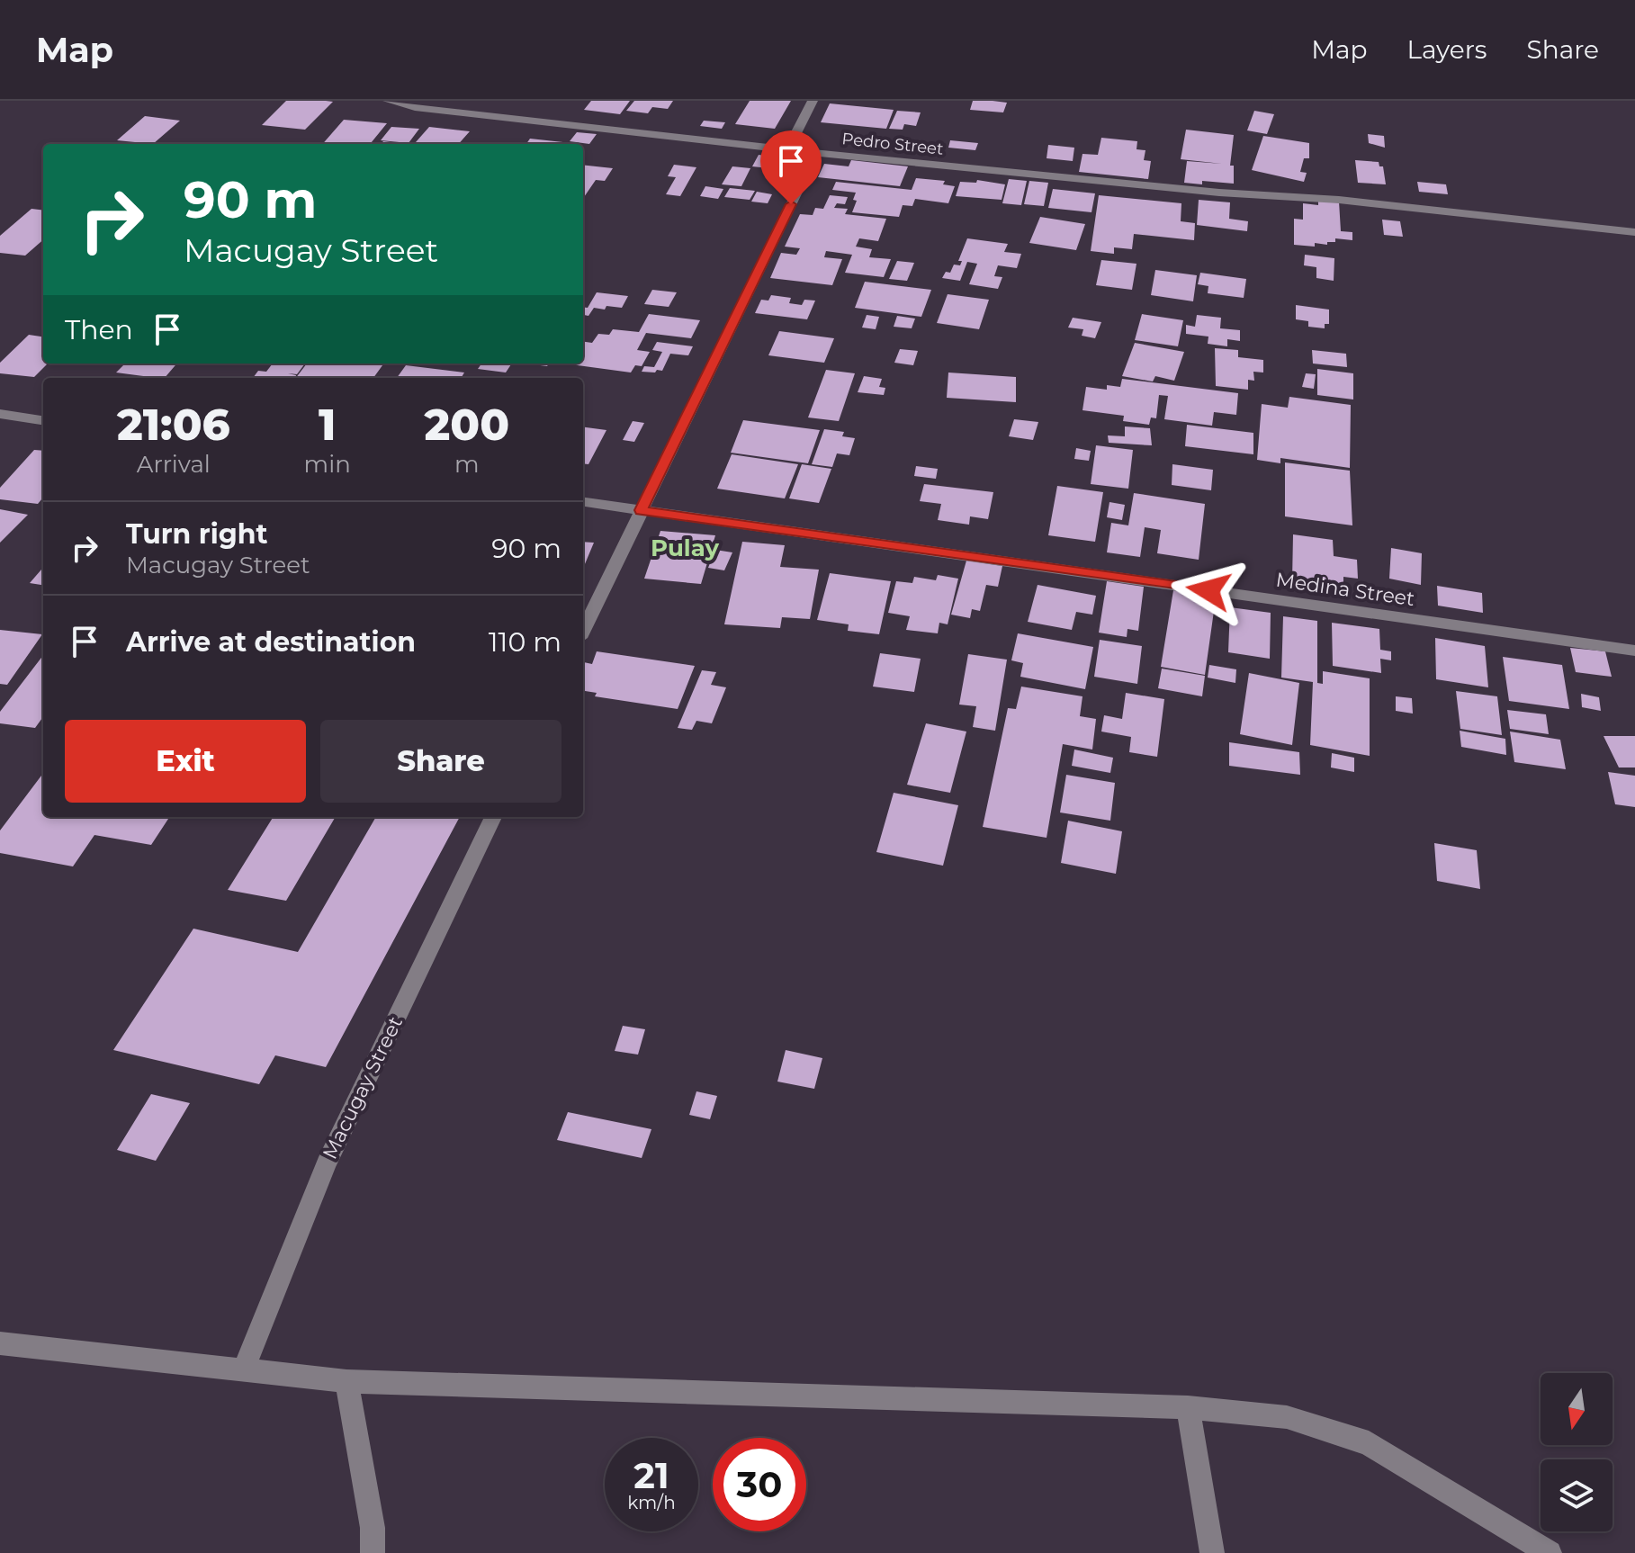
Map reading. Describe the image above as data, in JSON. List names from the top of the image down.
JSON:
{
  "streets": {
    "street": ["Pedro Street", "Medina Street", "Macugay Street"]
  },
  "districts": ["Pulay"],
  "north": "bottom",
  "page": {
    "header": "Map",
    "nav": ["Map", "Layers", "Share"],
    "turn": ["90 m", "Macugay Street"],
    "then": "Then",
    "eta": [
      "21:06",
      "Arrival",
      "1",
      "min",
      "200",
      "m"
    ],
    "list": [
      {
        "name": "Turn right",
        "note": "Macugay Street",
        "value": "90 m"
      },
      {
        "name": "Arrive at destination",
        "value": "110 m"
      }
    ],
    "buttons": ["Exit", "Share"],
    "speed": "21 km/h",
    "limit": "30"
  }
}
